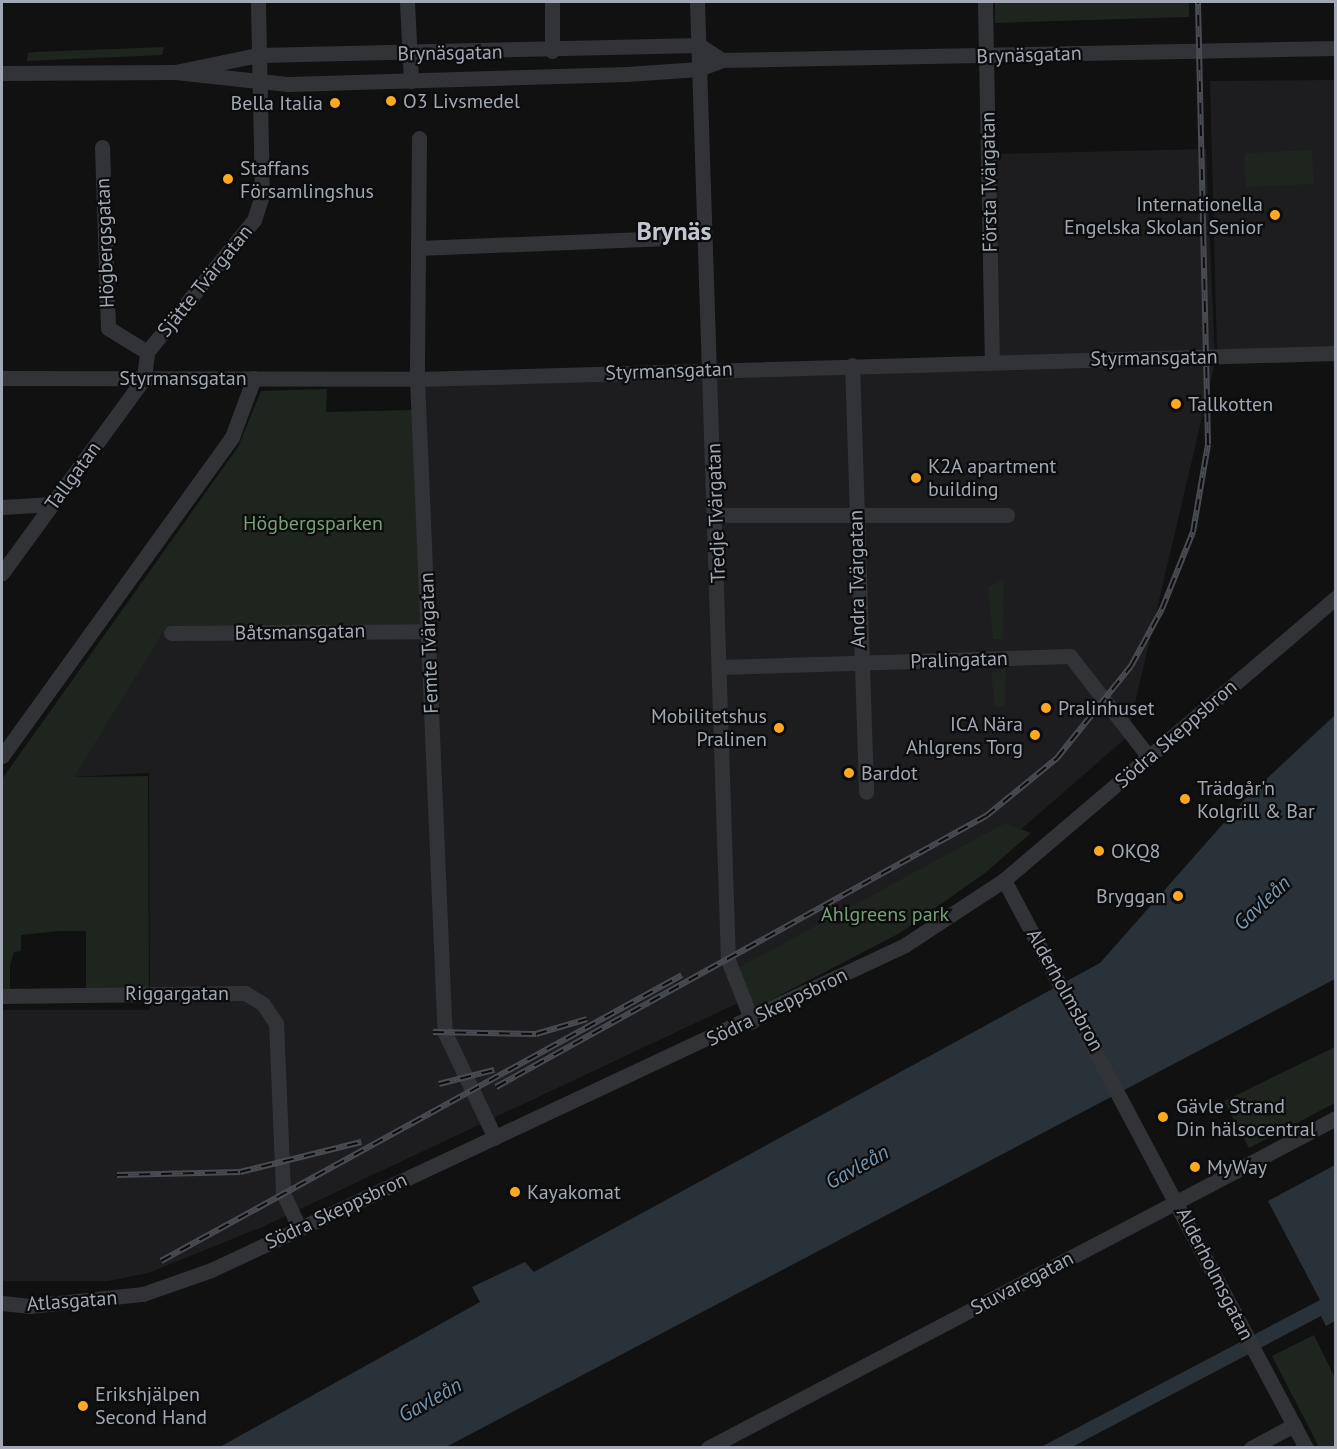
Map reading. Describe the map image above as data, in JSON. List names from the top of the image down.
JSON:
{
  "streets": {
    "street": [
      "Brynäsgatan",
      "Första Tvärgatan",
      "Högbergsgatan",
      "Sjätte Tvärgatan",
      "Styrmansgatan",
      "Tallgatan",
      "Tredje Tvärgatan",
      "Andra Tvärgatan",
      "Båtsmansgatan",
      "Femte Tvärgatan",
      "Pralingatan",
      "Södra Skeppsbron",
      "Alderholmsbron",
      "Riggargatan",
      "Alderholmsgatan",
      "Stuvaregatan",
      "Atlasgatan"
    ]
  },
  "crossings": [
    ["Brynäsgatan", "Första Tvärgatan"],
    ["Brynäsgatan", "Sjätte Tvärgatan"],
    ["Brynäsgatan", "Tredje Tvärgatan"],
    ["Första Tvärgatan", "Styrmansgatan"],
    ["Högbergsgatan", "Sjätte Tvärgatan"],
    ["Sjätte Tvärgatan", "Styrmansgatan"],
    ["Sjätte Tvärgatan", "Tallgatan"],
    ["Styrmansgatan", "Tallgatan"],
    ["Styrmansgatan", "Tredje Tvärgatan"],
    ["Styrmansgatan", "Andra Tvärgatan"],
    ["Styrmansgatan", "Femte Tvärgatan"],
    ["Tredje Tvärgatan", "Pralingatan"],
    ["Tredje Tvärgatan", "Södra Skeppsbron"],
    ["Andra Tvärgatan", "Pralingatan"],
    ["Båtsmansgatan", "Femte Tvärgatan"],
    ["Femte Tvärgatan", "Södra Skeppsbron"],
    ["Pralingatan", "Södra Skeppsbron"],
    ["Södra Skeppsbron", "Alderholmsbron"],
    ["Södra Skeppsbron", "Riggargatan"],
    ["Södra Skeppsbron", "Atlasgatan"],
    ["Alderholmsbron", "Alderholmsgatan"],
    ["Alderholmsgatan", "Stuvaregatan"]
  ],
  "districts": ["Brynäs"],
  "water": ["Gavleån"],
  "parks": ["Högbergsparken", "Ahlgreens park"],
  "places": [
    "O3 Livsmedel",
    "Bella Italia",
    "Staffans Församlingshus",
    "Internationella Engelska Skolan Senior",
    "Tallkotten",
    "K2A apartment building",
    "Pralinhuset",
    "Mobilitetshus Pralinen",
    "ICA Nära Ahlgrens Torg",
    "Bardot",
    "Trädgår'n Kolgrill & Bar",
    "OKQ8",
    "Bryggan",
    "Gävle Strand Din hälsocentral",
    "MyWay",
    "Kayakomat",
    "Erikshjälpen Second Hand"
  ]
}
